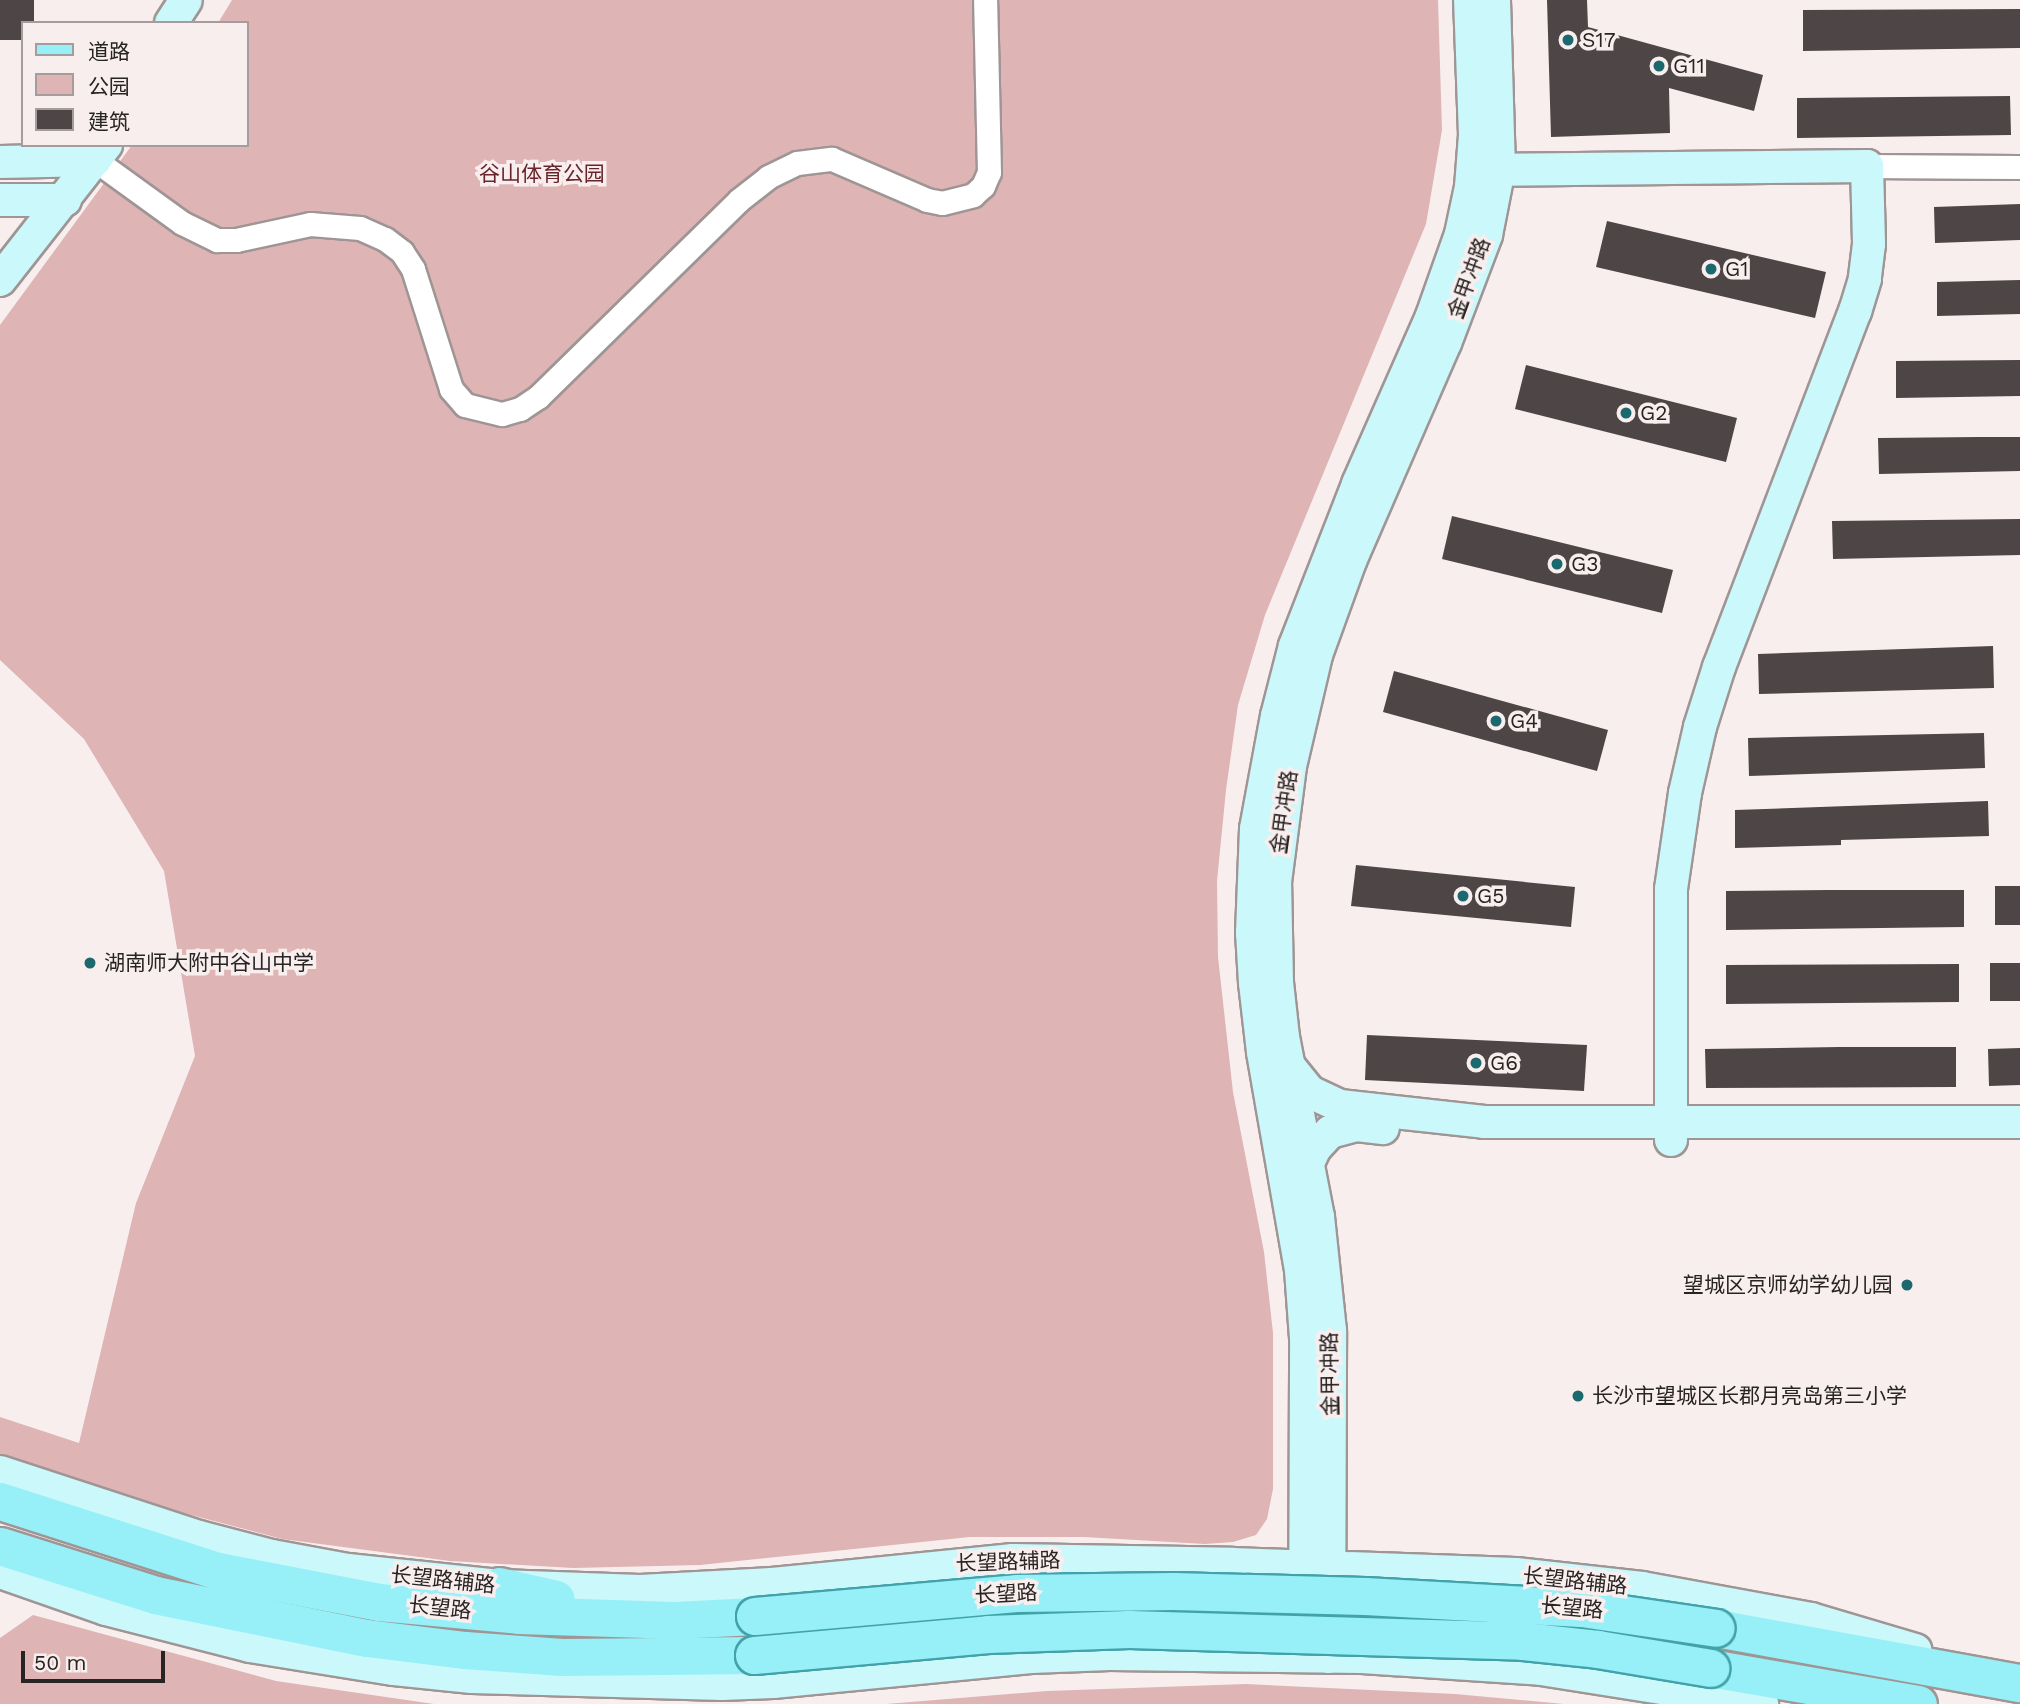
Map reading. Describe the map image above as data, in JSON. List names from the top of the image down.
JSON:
{
  "streets": {
    "main road": ["长望路"],
    "street": ["金甲冲路", "长望路辅路"]
  },
  "crossings": [
    ["金甲冲路", "长望路辅路"],
    ["长望路辅路", "长望路"]
  ],
  "parks": ["谷山体育公园"],
  "places": [
    "S17",
    "G11",
    "G1",
    "G2",
    "G3",
    "G4",
    "G5",
    "湖南师大附中谷山中学",
    "G6",
    "望城区京师幼学幼儿园",
    "长沙市望城区长郡月亮岛第三小学"
  ],
  "legend": ["道路", "公园", "建筑"],
  "scale_bar": "50 m"
}
